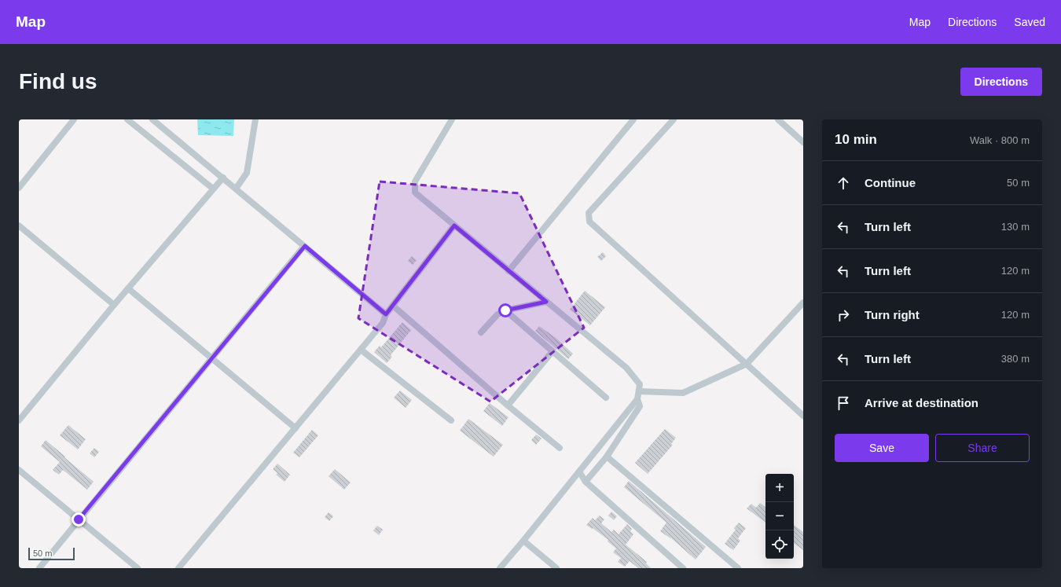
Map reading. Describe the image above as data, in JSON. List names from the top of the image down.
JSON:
{
  "scale_bar": "50 m",
  "page": {
    "header": "Map",
    "nav": ["Map", "Directions", "Saved"],
    "buttons": [
      "Directions",
      ["Save", "Share"]
    ],
    "title": "Find us",
    "heading": ["10 min", "Walk · 800 m"],
    "list": [
      ["Continue", "50 m"],
      ["Turn left", "130 m"],
      ["Turn left", "120 m"],
      ["Turn right", "120 m"],
      ["Turn left", "380 m"],
      "Arrive at destination"
    ],
    "map_buttons": ["+", "−"],
    "scale": "50 m"
  }
}
